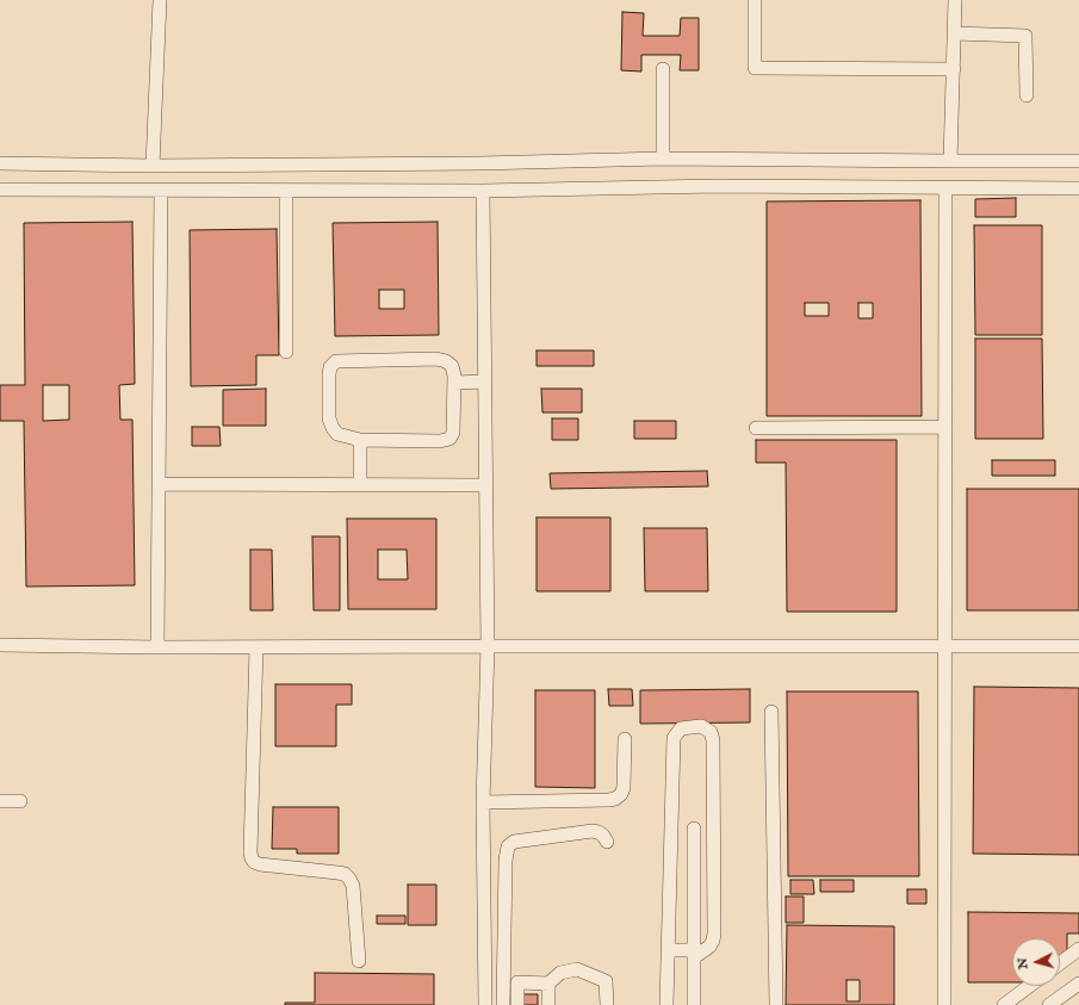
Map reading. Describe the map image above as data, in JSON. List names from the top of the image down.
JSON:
{
  "north": "left"
}
